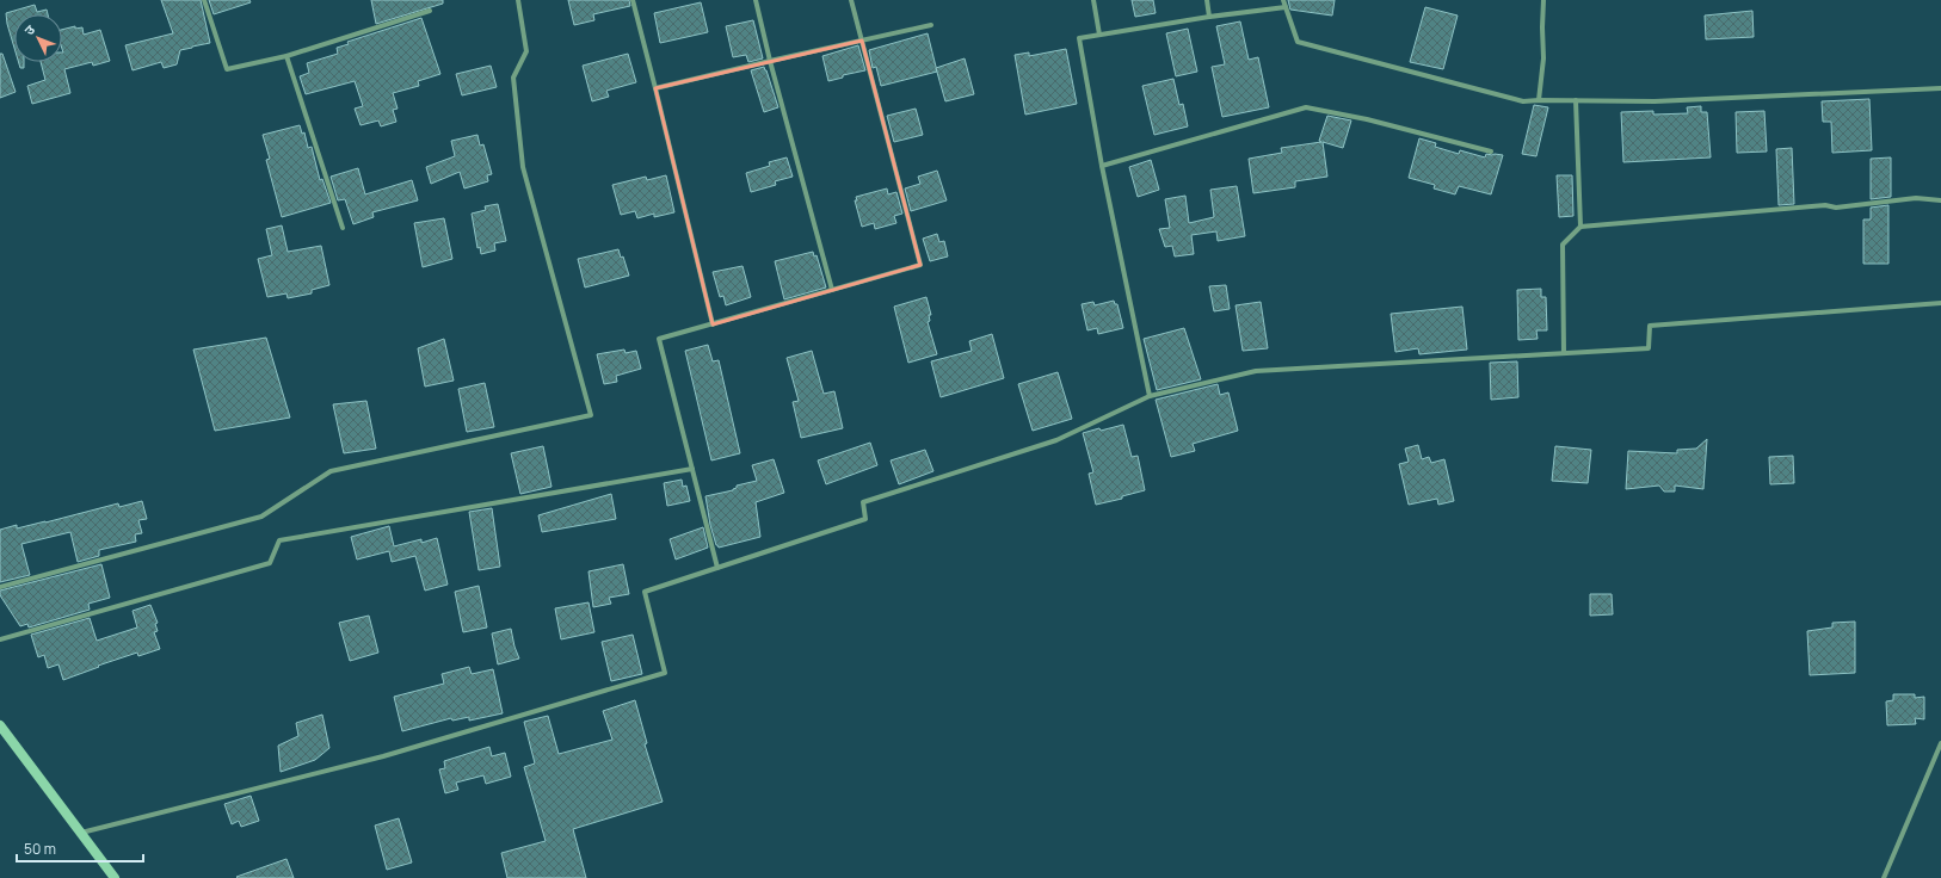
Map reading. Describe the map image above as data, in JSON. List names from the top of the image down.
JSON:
{
  "scale_bar": "50 m",
  "north": "top left"
}
